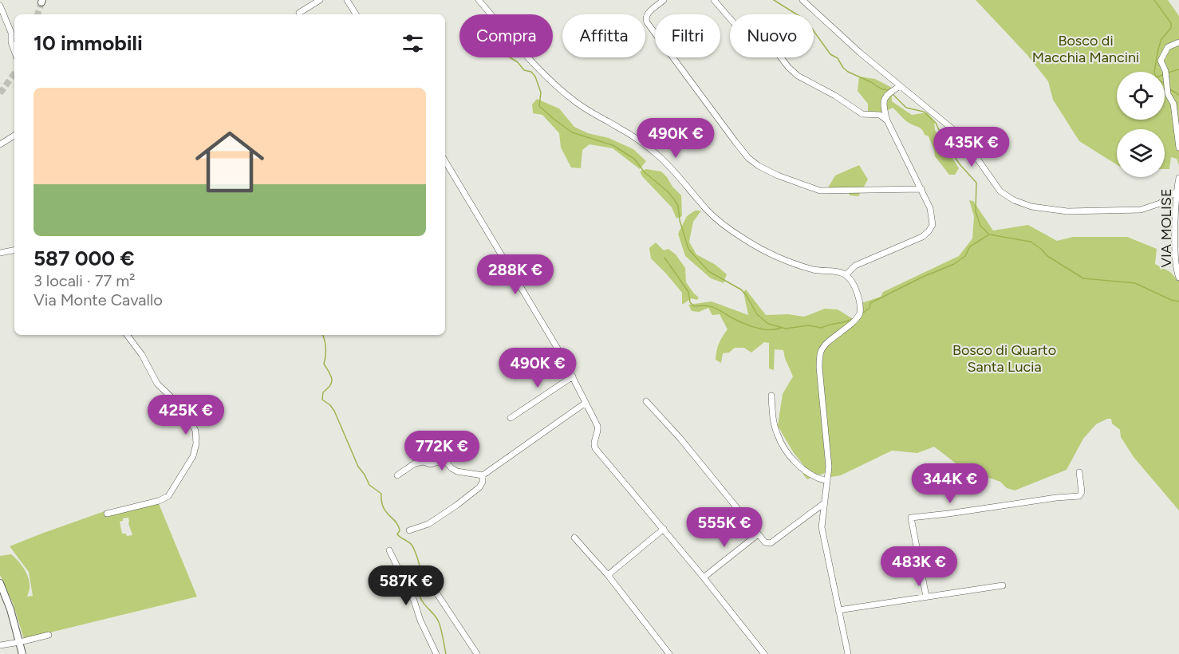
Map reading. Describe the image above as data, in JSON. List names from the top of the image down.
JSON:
{
  "streets": {
    "street": ["VIA MOLISE"]
  },
  "parks": ["Bosco di Macchia Mancini", "Bosco di Quarto Santa Lucia"],
  "page": {
    "chip": [
      "Compra",
      "Affitta",
      "Filtri",
      "Nuovo"
    ],
    "heading": "10 immobili",
    "list": [
      {
        "name": "587 000 €",
        "note": "3 locali · 77 m² · Via Monte Cavallo"
      }
    ],
    "price": [
      "490K €",
      "435K €",
      "288K €",
      "490K €",
      "425K €",
      "772K €",
      "344K €",
      "555K €",
      "483K €",
      "587K €"
    ]
  }
}
